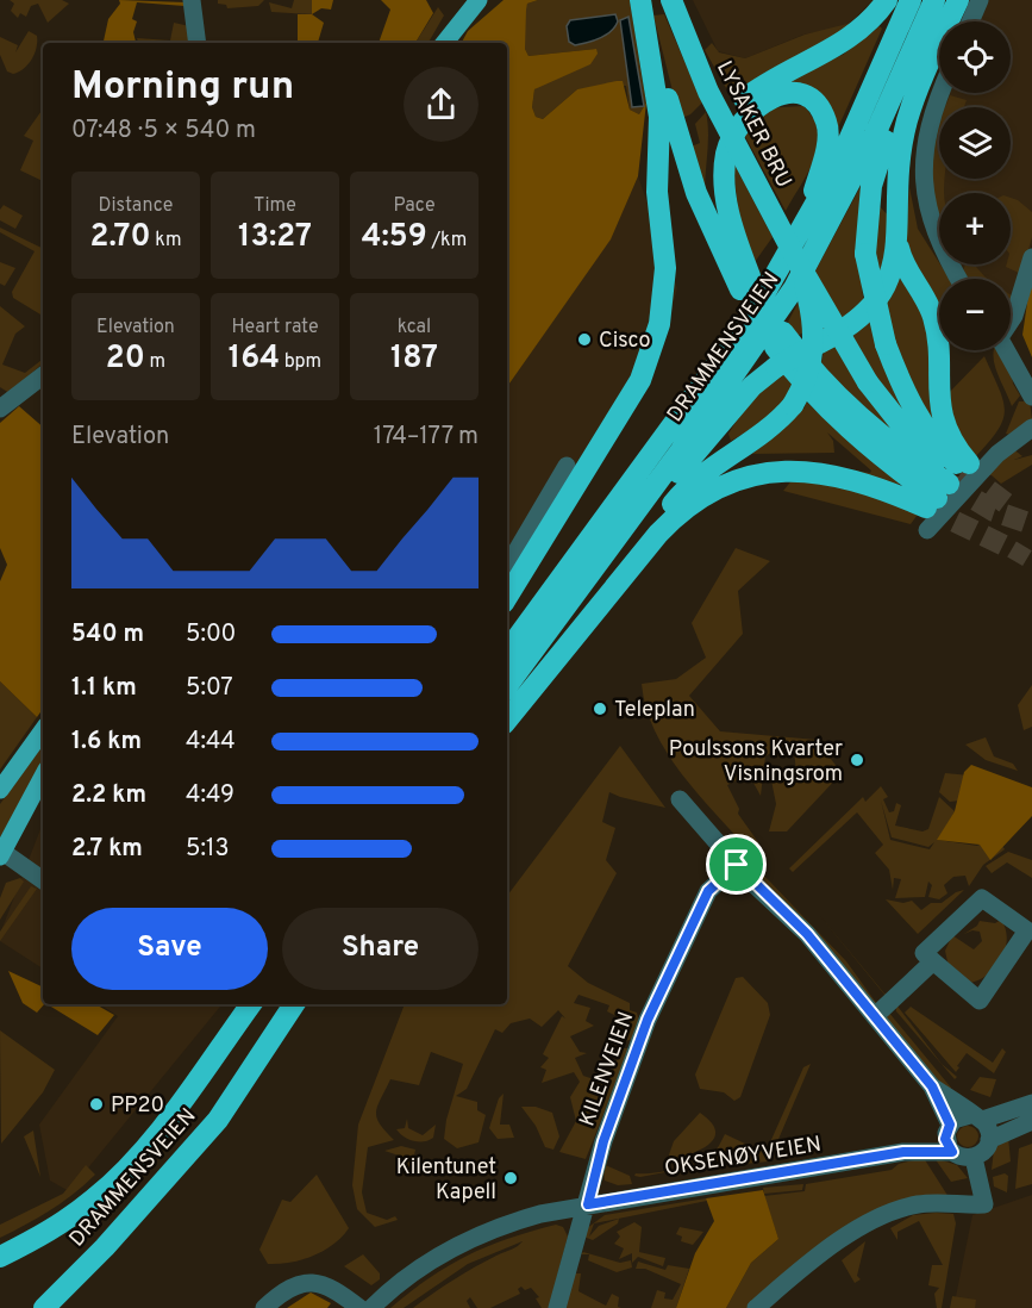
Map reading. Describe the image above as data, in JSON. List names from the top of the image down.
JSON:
{
  "streets": {
    "highway": ["LYSAKER BRU", "DRAMMENSVEIEN"],
    "street": ["KILENVEIEN", "OKSENØYVEIEN"]
  },
  "crossings": [
    ["KILENVEIEN", "OKSENØYVEIEN"]
  ],
  "places": [
    "Cisco",
    "Teleplan",
    "Poulssons Kvarter Visningsrom",
    "PP20",
    "Kilentunet Kapell"
  ],
  "page": {
    "map_buttons": ["+", "−"],
    "heading": ["Morning run", "07:48 · 5 × 540 m"],
    "stats": [
      ["Distance", "2.70 km"],
      ["Time", "13:27"],
      ["Pace", "4:59 /km"],
      ["Elevation", "20 m"],
      ["Heart rate", "164 bpm"],
      ["kcal", "187"]
    ],
    "chart": ["Elevation", "174–177 m"],
    "list": [
      {
        "name": "540 m",
        "note": "5:00"
      },
      {
        "name": "1.1 km",
        "note": "5:07"
      },
      {
        "name": "1.6 km",
        "note": "4:44"
      },
      {
        "name": "2.2 km",
        "note": "4:49"
      },
      {
        "name": "2.7 km",
        "note": "5:13"
      }
    ],
    "buttons": ["Save", "Share"]
  }
}
